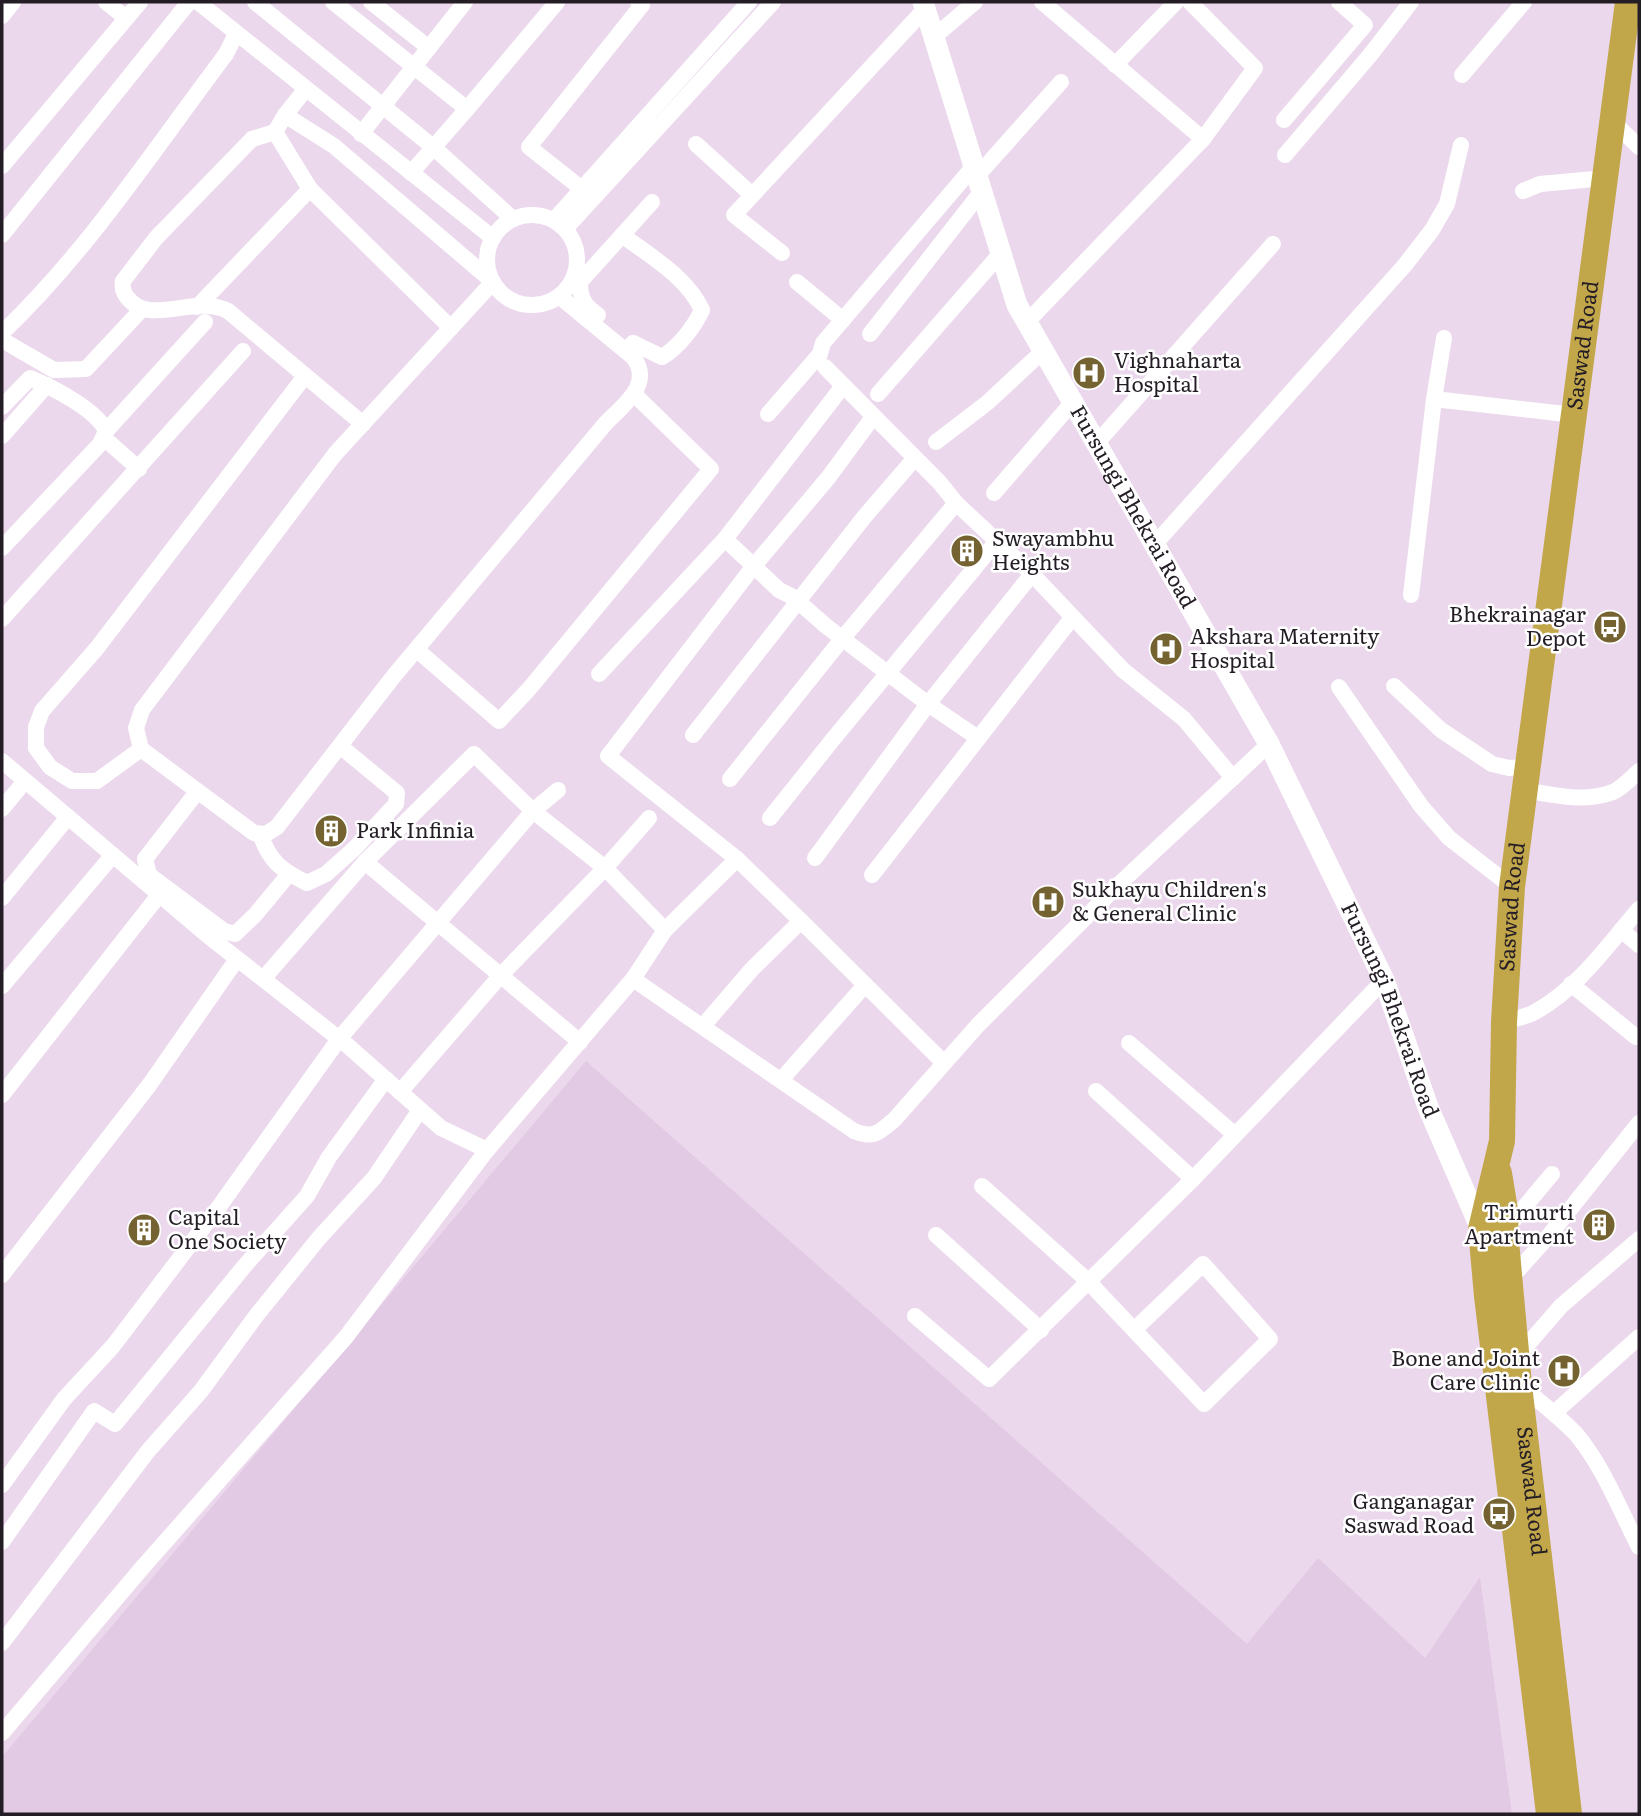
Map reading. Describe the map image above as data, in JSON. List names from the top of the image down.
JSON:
{
  "streets": {
    "highway": ["Saswad Road"],
    "street": ["Fursungi Bhekrai Road"]
  },
  "crossings": [
    ["Saswad Road", "Fursungi Bhekrai Road"]
  ],
  "places": {
    "hospital": [
      "Vighnaharta Hospital",
      "Akshara Maternity Hospital",
      "Sukhayu Children's & General Clinic",
      "Bone and Joint Care Clinic"
    ],
    "building": [
      "Swayambhu Heights",
      "Park Infinia",
      "Trimurti Apartment",
      "Capital One Society"
    ],
    "bus stop": ["Bhekrainagar Depot", "Ganganagar Saswad Road"]
  }
}
